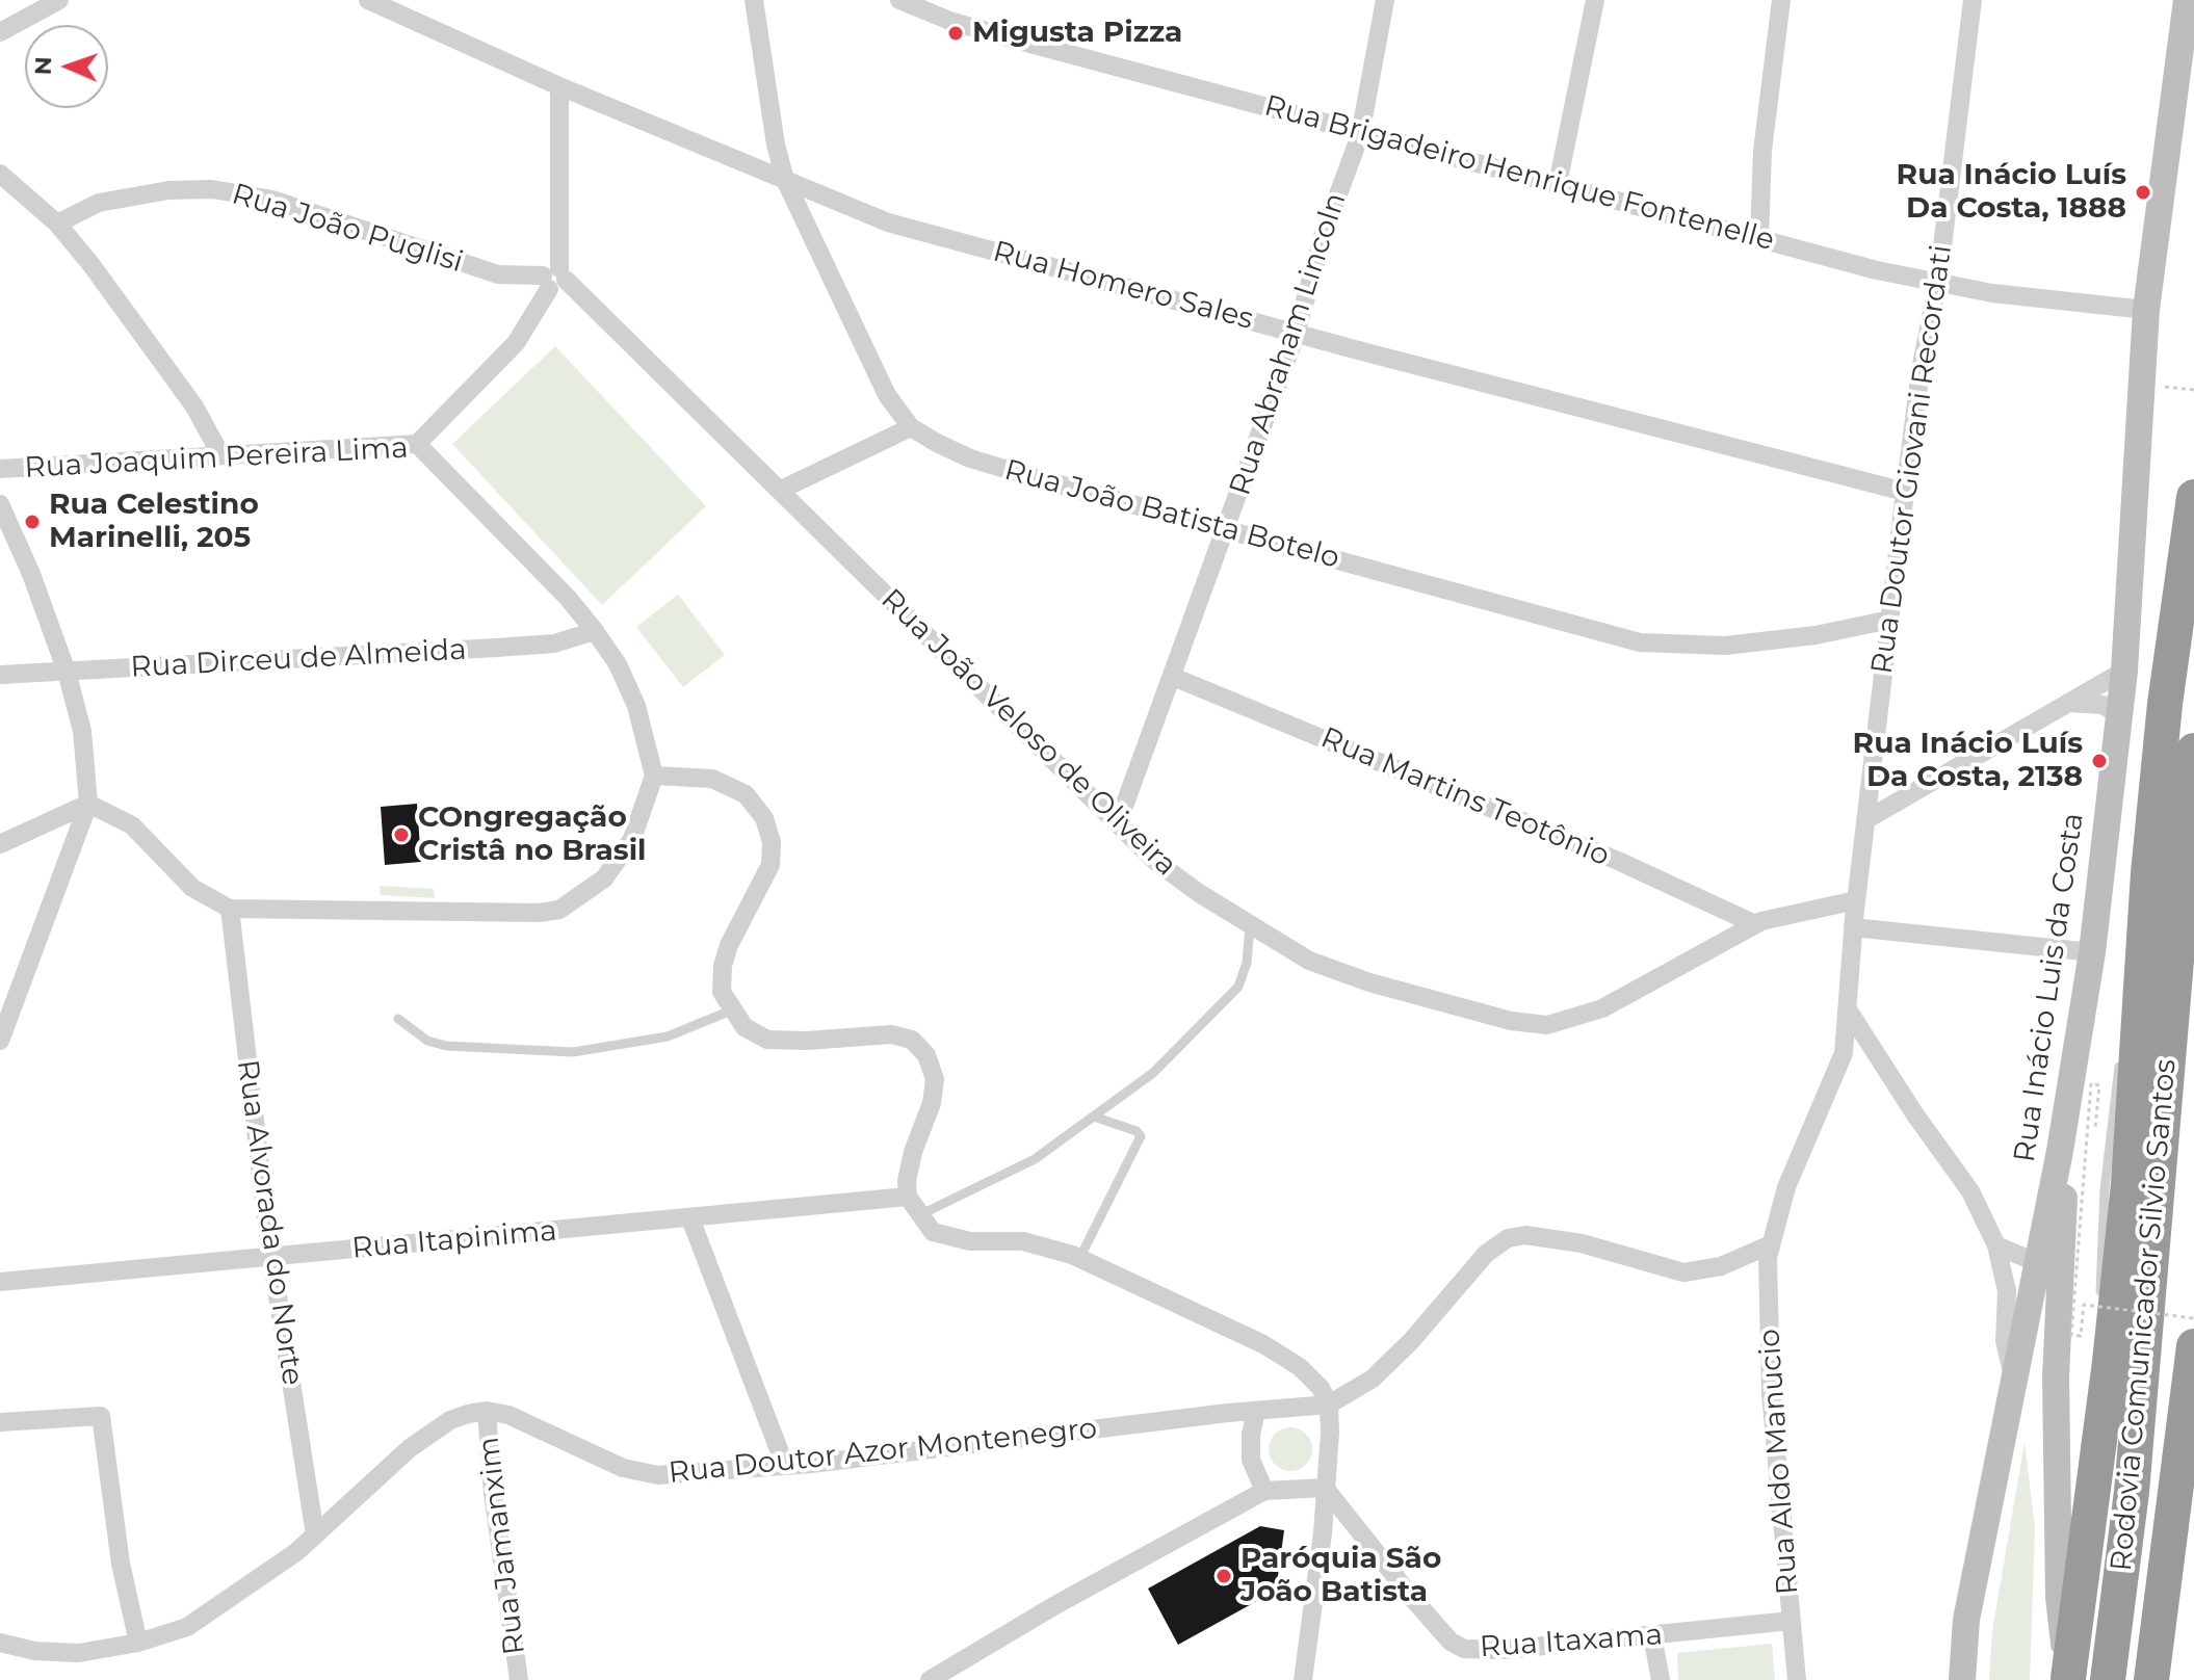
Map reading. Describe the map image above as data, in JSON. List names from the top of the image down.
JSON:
{
  "streets": {
    "highway": ["Rodovia Comunicador Silvio Santos"],
    "main road": ["Rua Inácio Luis da Costa"],
    "street": [
      "Rua Brigadeiro Henrique Fontenelle",
      "Rua João Puglisi",
      "Rua Homero Sales",
      "Rua Abraham Lincoln",
      "Rua Joaquim Pereira Lima",
      "Rua Doutor Giovani Recordati",
      "Rua João Batista Botelo",
      "Rua Dirceu de Almeida",
      "Rua João Veloso de Oliveira",
      "Rua Martins Teotônio",
      "Rua Alvorada do Norte",
      "Rua Itapinima",
      "Rua Doutor Azor Montenegro",
      "Rua Aldo Manucio",
      "Rua Jamanxim",
      "Rua Itaxama"
    ]
  },
  "crossings": [
    ["Rua Brigadeiro Henrique Fontenelle", "Rua Abraham Lincoln"],
    ["Rua Brigadeiro Henrique Fontenelle", "Rua Doutor Giovani Recordati"],
    ["Rua Brigadeiro Henrique Fontenelle", "Rua Inácio Luis da Costa"],
    ["Rua João Puglisi", "Rua João Veloso de Oliveira"],
    ["Rua Homero Sales", "Rua Abraham Lincoln"],
    ["Rua Homero Sales", "Rua Doutor Giovani Recordati"],
    ["Rua Homero Sales", "Rua João Batista Botelo"],
    ["Rua Abraham Lincoln", "Rua João Batista Botelo"],
    ["Rua Abraham Lincoln", "Rua João Veloso de Oliveira"],
    ["Rua Abraham Lincoln", "Rua Martins Teotônio"],
    ["Rua Joaquim Pereira Lima", "Rua Dirceu de Almeida"],
    ["Rua Doutor Giovani Recordati", "Rua João Batista Botelo"],
    ["Rua Doutor Giovani Recordati", "Rua João Veloso de Oliveira"],
    ["Rua Doutor Giovani Recordati", "Rua Aldo Manucio"],
    ["Rua João Veloso de Oliveira", "Rua Martins Teotônio"],
    ["Rua Alvorada do Norte", "Rua Itapinima"],
    ["Rua Doutor Azor Montenegro", "Rua Jamanxim"],
    ["Rua Aldo Manucio", "Rua Itaxama"]
  ],
  "places": [
    "Migusta Pizza",
    "Rua Inácio Luís Da Costa, 1888",
    "Rua Celestino Marinelli, 205",
    "Rua Inácio Luís Da Costa, 2138",
    "COngregação Cristâ no Brasil",
    "Paróquia São João Batista"
  ],
  "north": "left"
}
